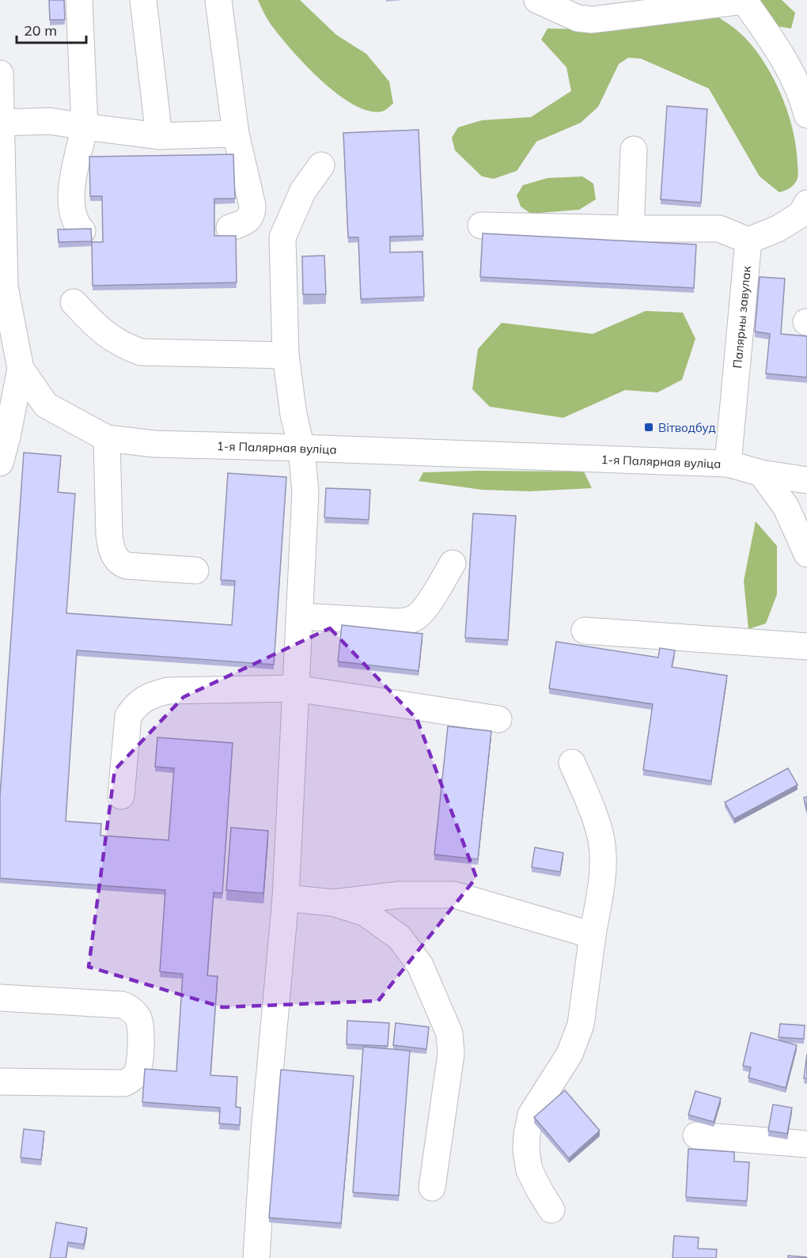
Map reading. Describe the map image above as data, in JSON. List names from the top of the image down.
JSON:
{
  "streets": {
    "street": ["Палярны завулак", "1-я Палярная вуліца"]
  },
  "crossings": [
    ["Палярны завулак", "1-я Палярная вуліца"]
  ],
  "places": {
    "transit": ["Вітводбуд"]
  },
  "scale_bar": "20 m"
}
